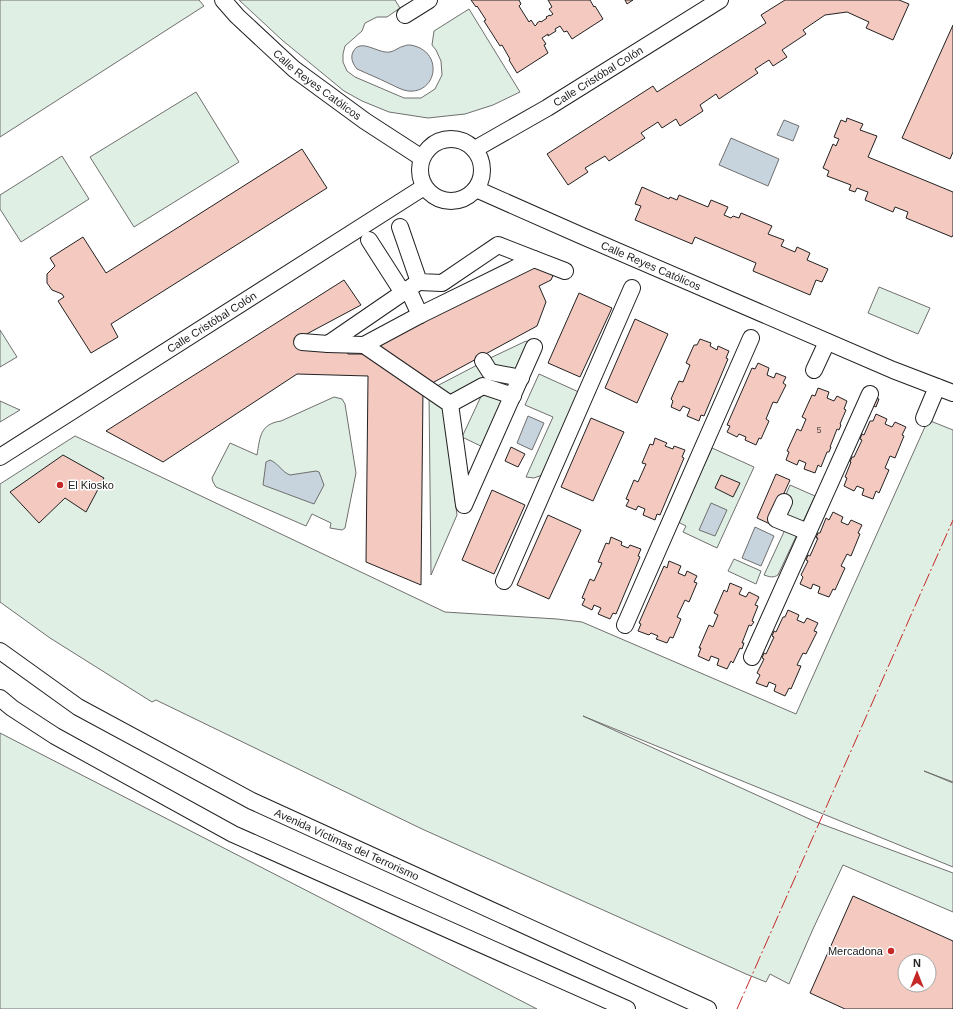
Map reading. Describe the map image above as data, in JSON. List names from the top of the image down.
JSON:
{
  "streets": {
    "street": ["Calle Cristóbal Colón", "Calle Reyes Católicos", "Avenida Víctimas del Terrorismo"]
  },
  "crossings": [
    ["Calle Cristóbal Colón", "Calle Reyes Católicos"]
  ],
  "places": ["El Kiosko", "Mercadona"],
  "house_numbers": ["5"],
  "north": "top"
}
